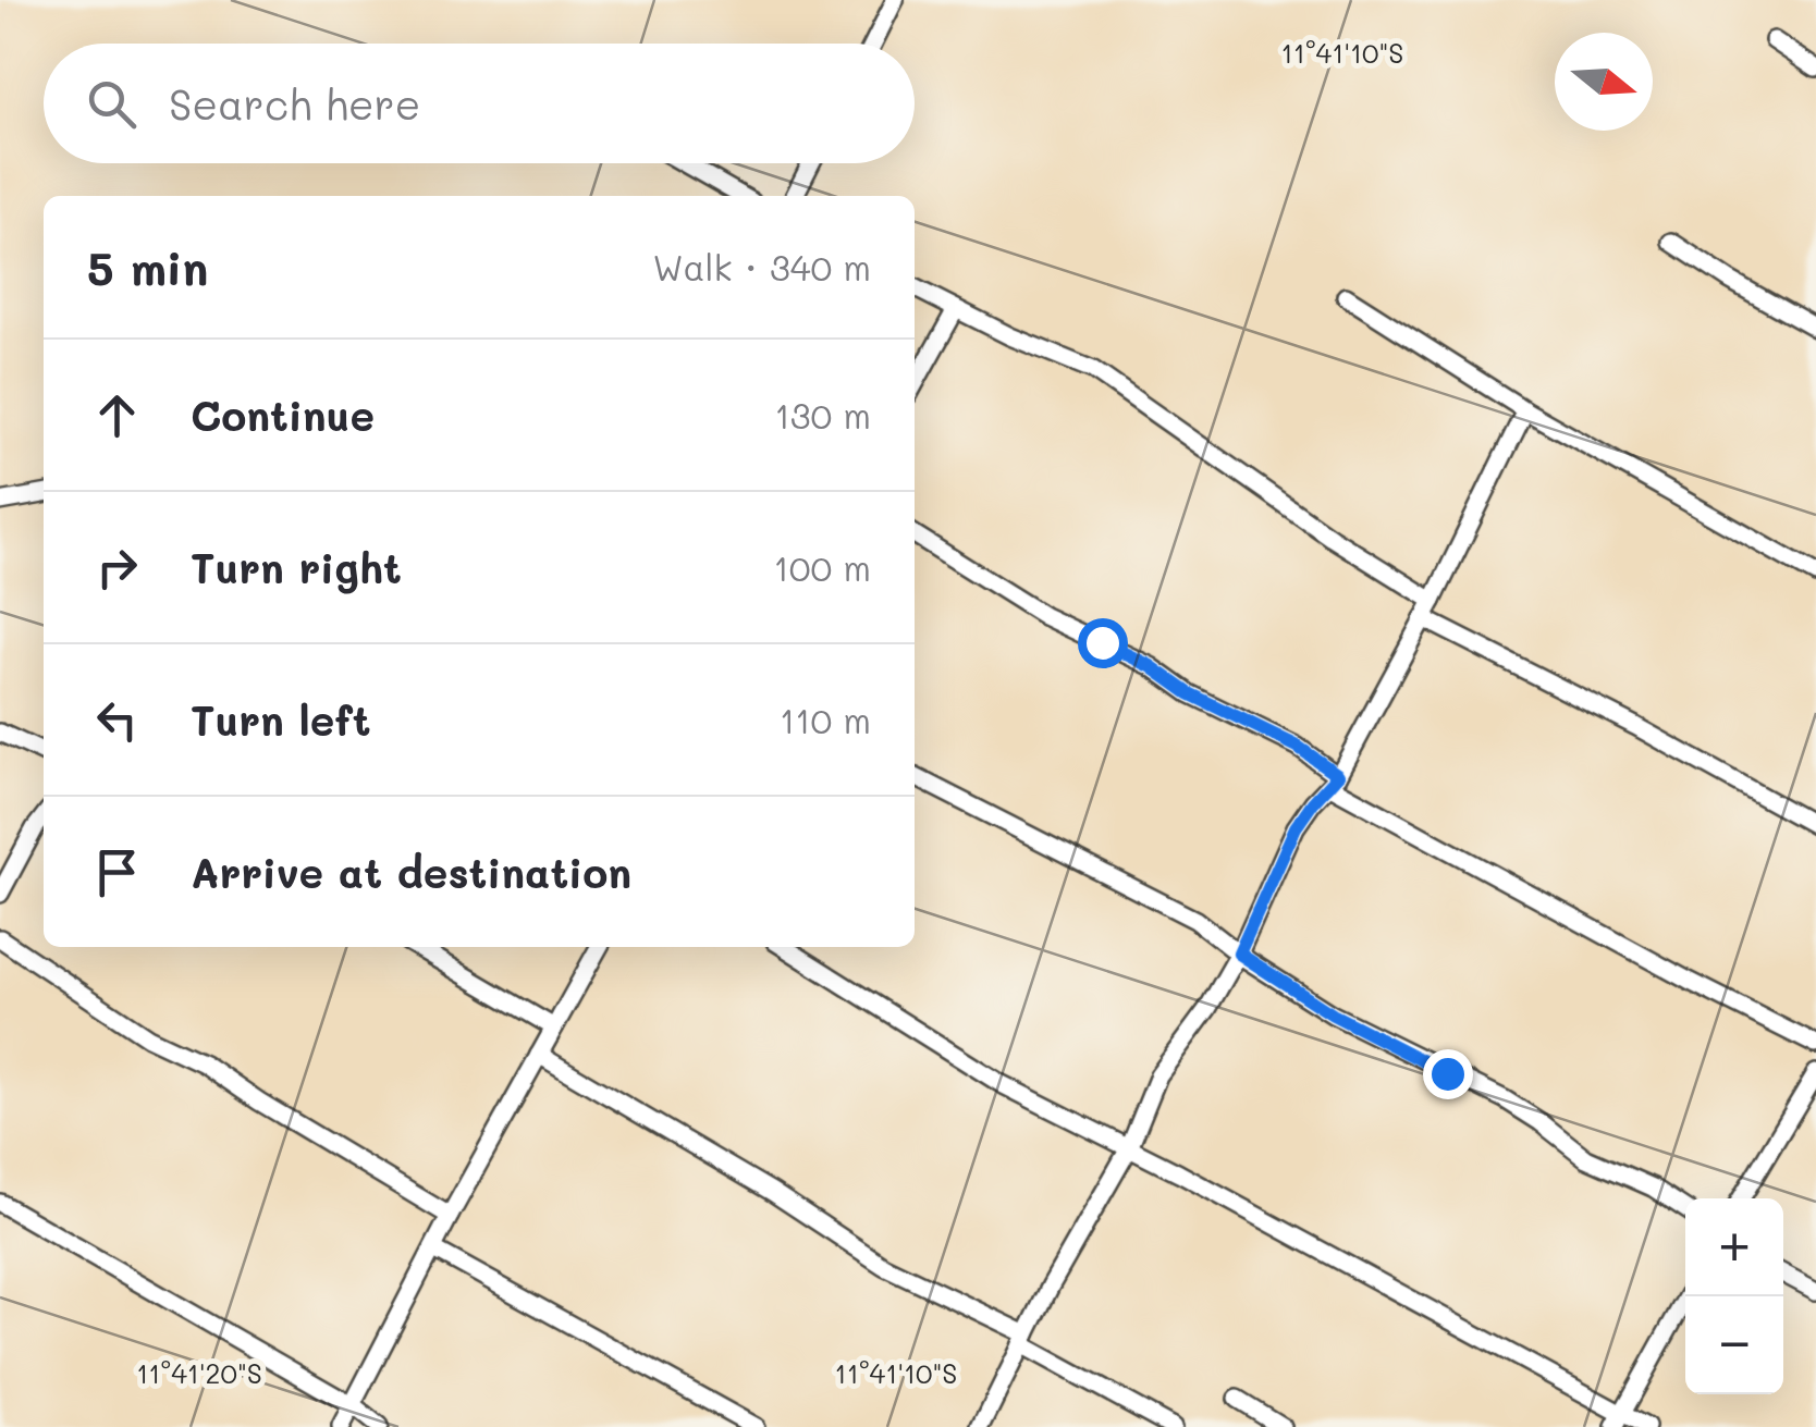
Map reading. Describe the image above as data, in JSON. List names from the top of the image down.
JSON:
{
  "north": "right",
  "page": {
    "search": "Search here",
    "heading": ["5 min", "Walk · 340 m"],
    "list": [
      ["Continue", "130 m"],
      ["Turn right", "100 m"],
      ["Turn left", "110 m"],
      "Arrive at destination"
    ],
    "map_buttons": ["+", "−"]
  },
  "coordinates": ["11°41'10\"S", "11°41'20\"S"]
}
